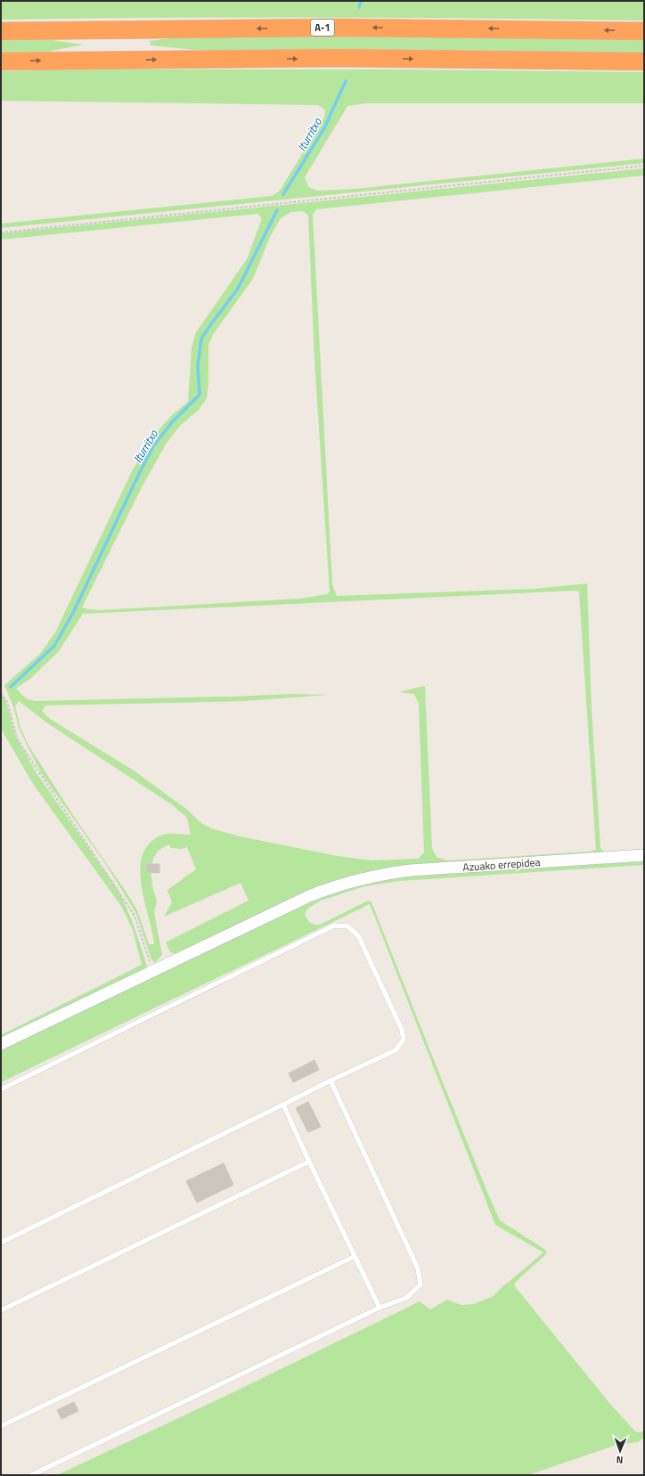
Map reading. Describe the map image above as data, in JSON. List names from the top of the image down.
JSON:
{
  "streets": {
    "highway": ["A-1"],
    "street": ["Azuako errepidea"]
  },
  "water": ["Iturritxo"],
  "north": "bottom"
}
